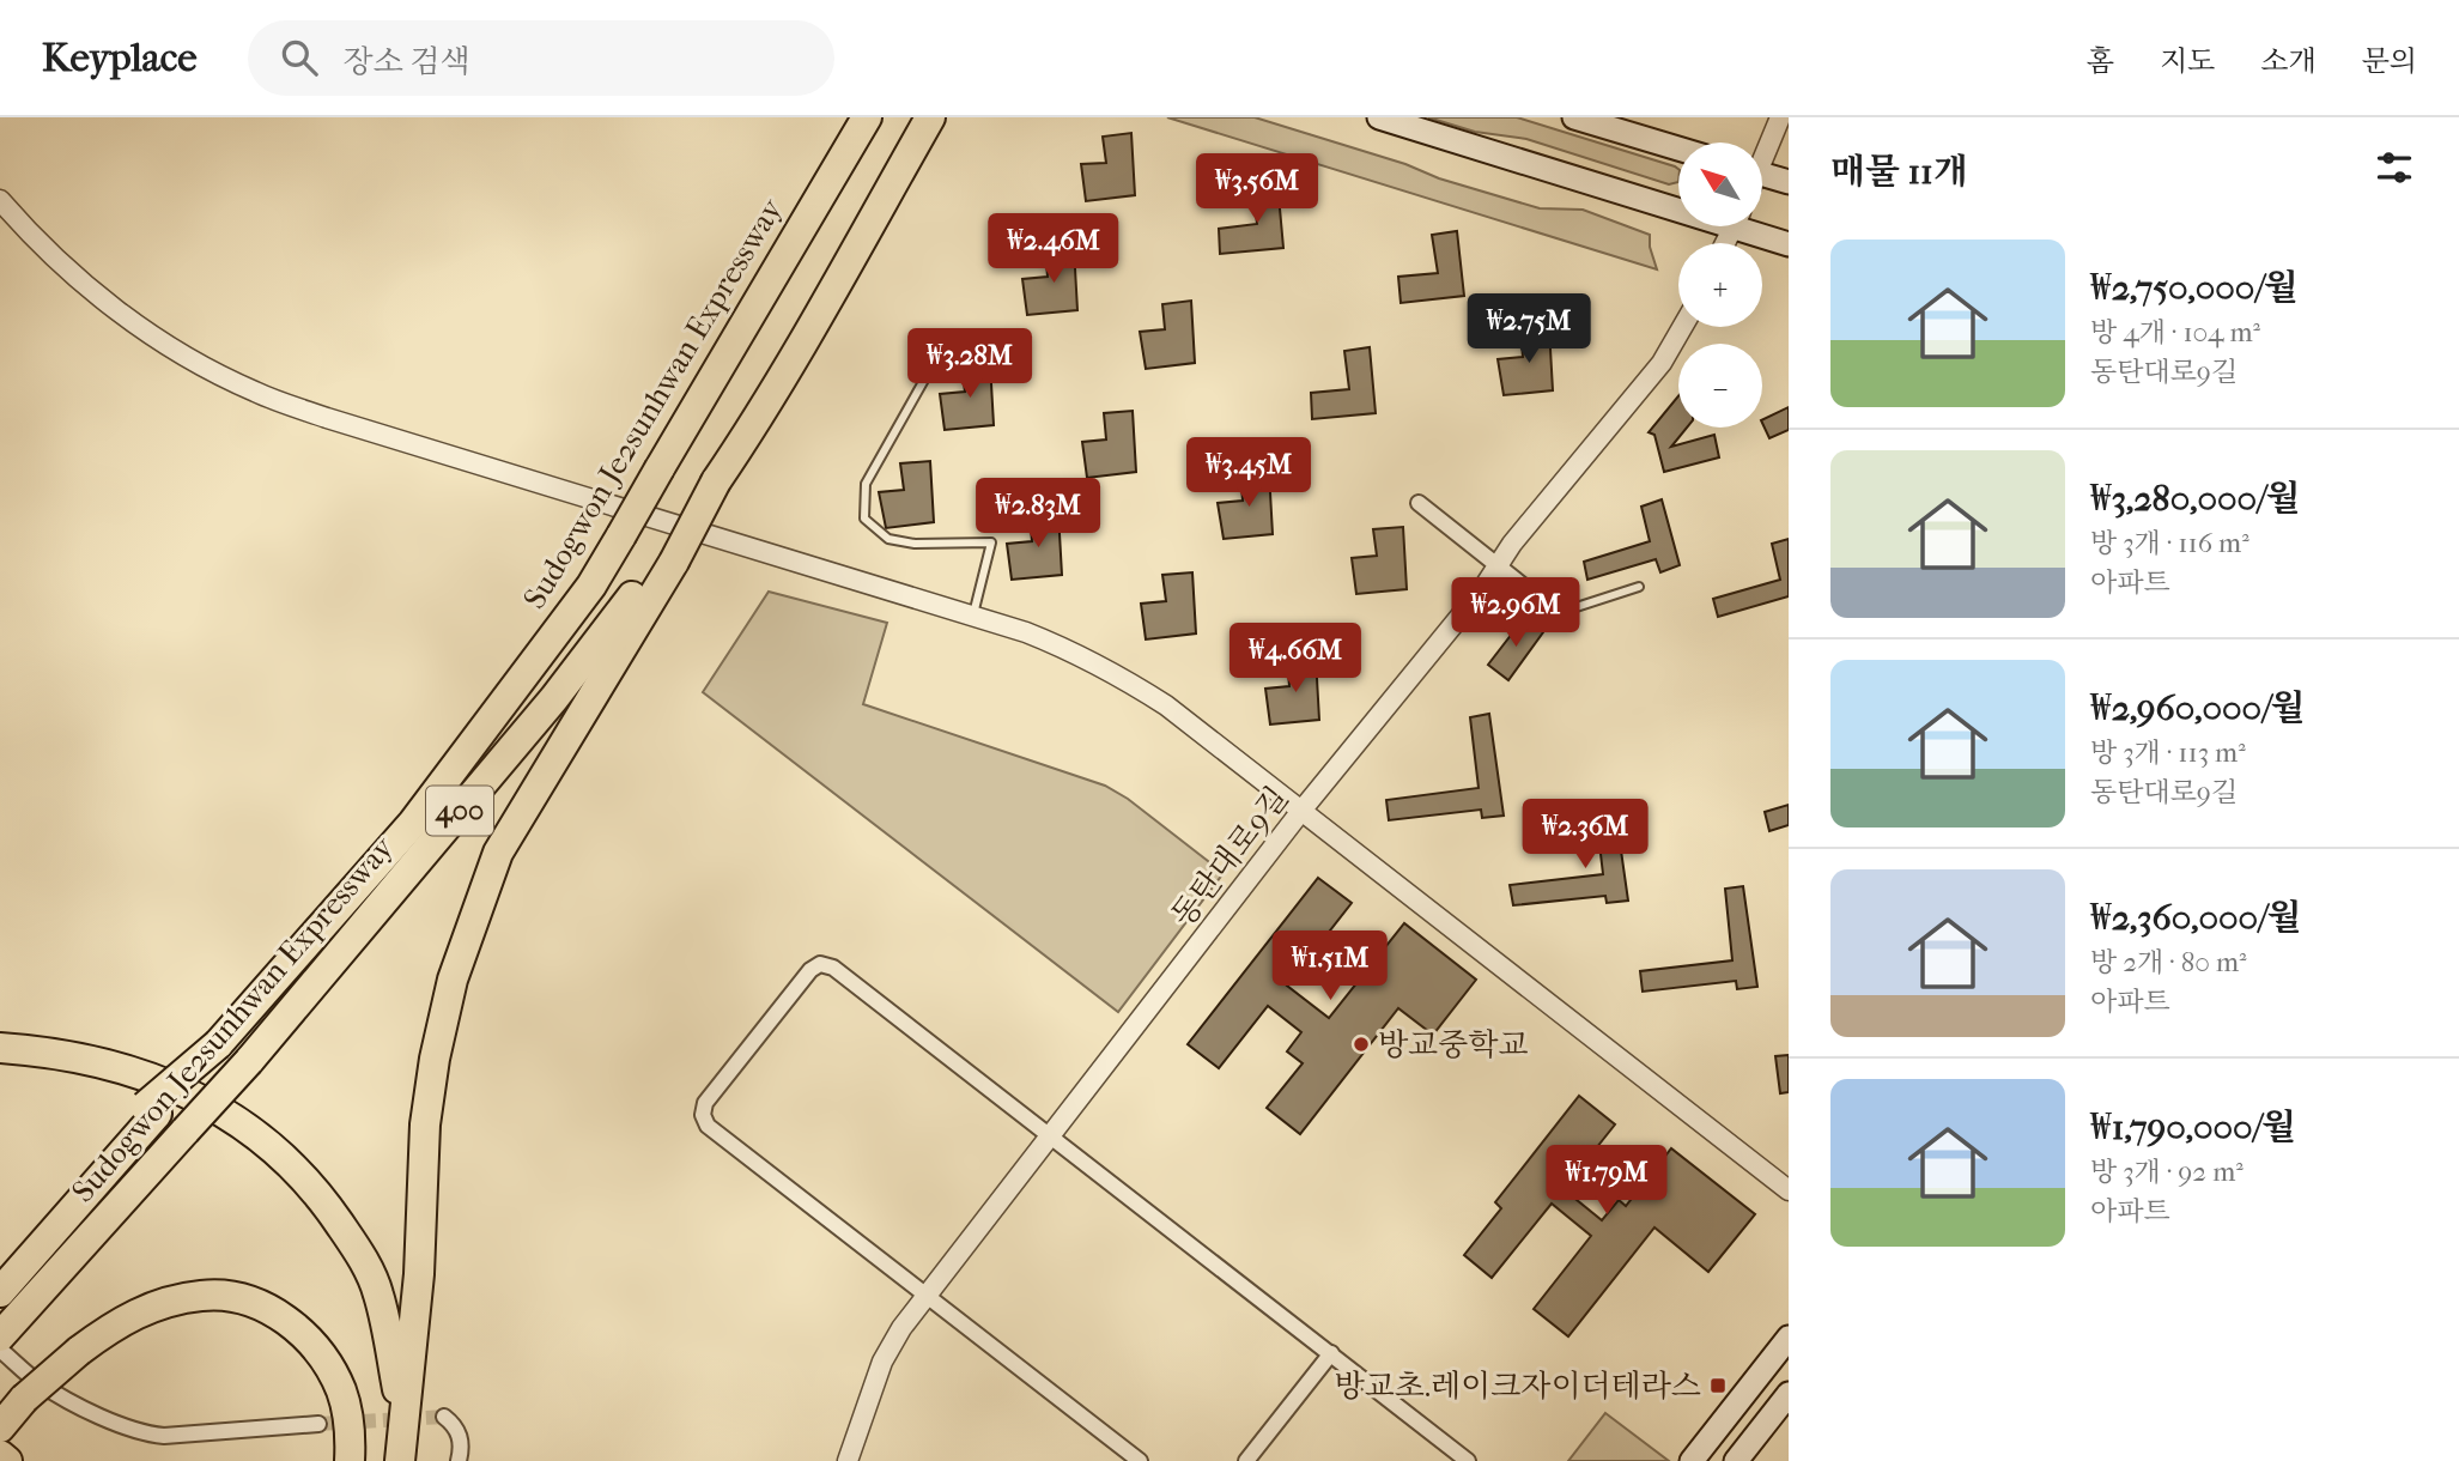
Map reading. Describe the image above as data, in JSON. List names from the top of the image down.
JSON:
{
  "streets": {
    "highway": ["Sudogwon Je2sunhwan Expressway", "400"],
    "street": ["동탄대로9길"]
  },
  "places": {
    "other": ["방교중학교"],
    "transit": ["방교초.레이크자이더테라스"]
  },
  "north": "top left",
  "page": {
    "header": "Keyplace",
    "search": "장소 검색",
    "nav": [
      "홈",
      "지도",
      "소개",
      "문의"
    ],
    "heading": "매물 11개",
    "map_buttons": ["+", "−"],
    "price": [
      "₩3.56M",
      "₩2.46M",
      "₩2.75M",
      "₩3.28M",
      "₩3.45M",
      "₩2.83M",
      "₩2.96M",
      "₩4.66M",
      "₩2.36M",
      "₩1.51M",
      "₩1.79M"
    ],
    "list": [
      {
        "name": "₩2,750,000/월",
        "note": "방 4개 · 104 m² · 동탄대로9길"
      },
      {
        "name": "₩3,280,000/월",
        "note": "방 3개 · 116 m² · 아파트"
      },
      {
        "name": "₩2,960,000/월",
        "note": "방 3개 · 113 m² · 동탄대로9길"
      },
      {
        "name": "₩2,360,000/월",
        "note": "방 2개 · 80 m² · 아파트"
      },
      {
        "name": "₩1,790,000/월",
        "note": "방 3개 · 92 m² · 아파트"
      }
    ]
  }
}
